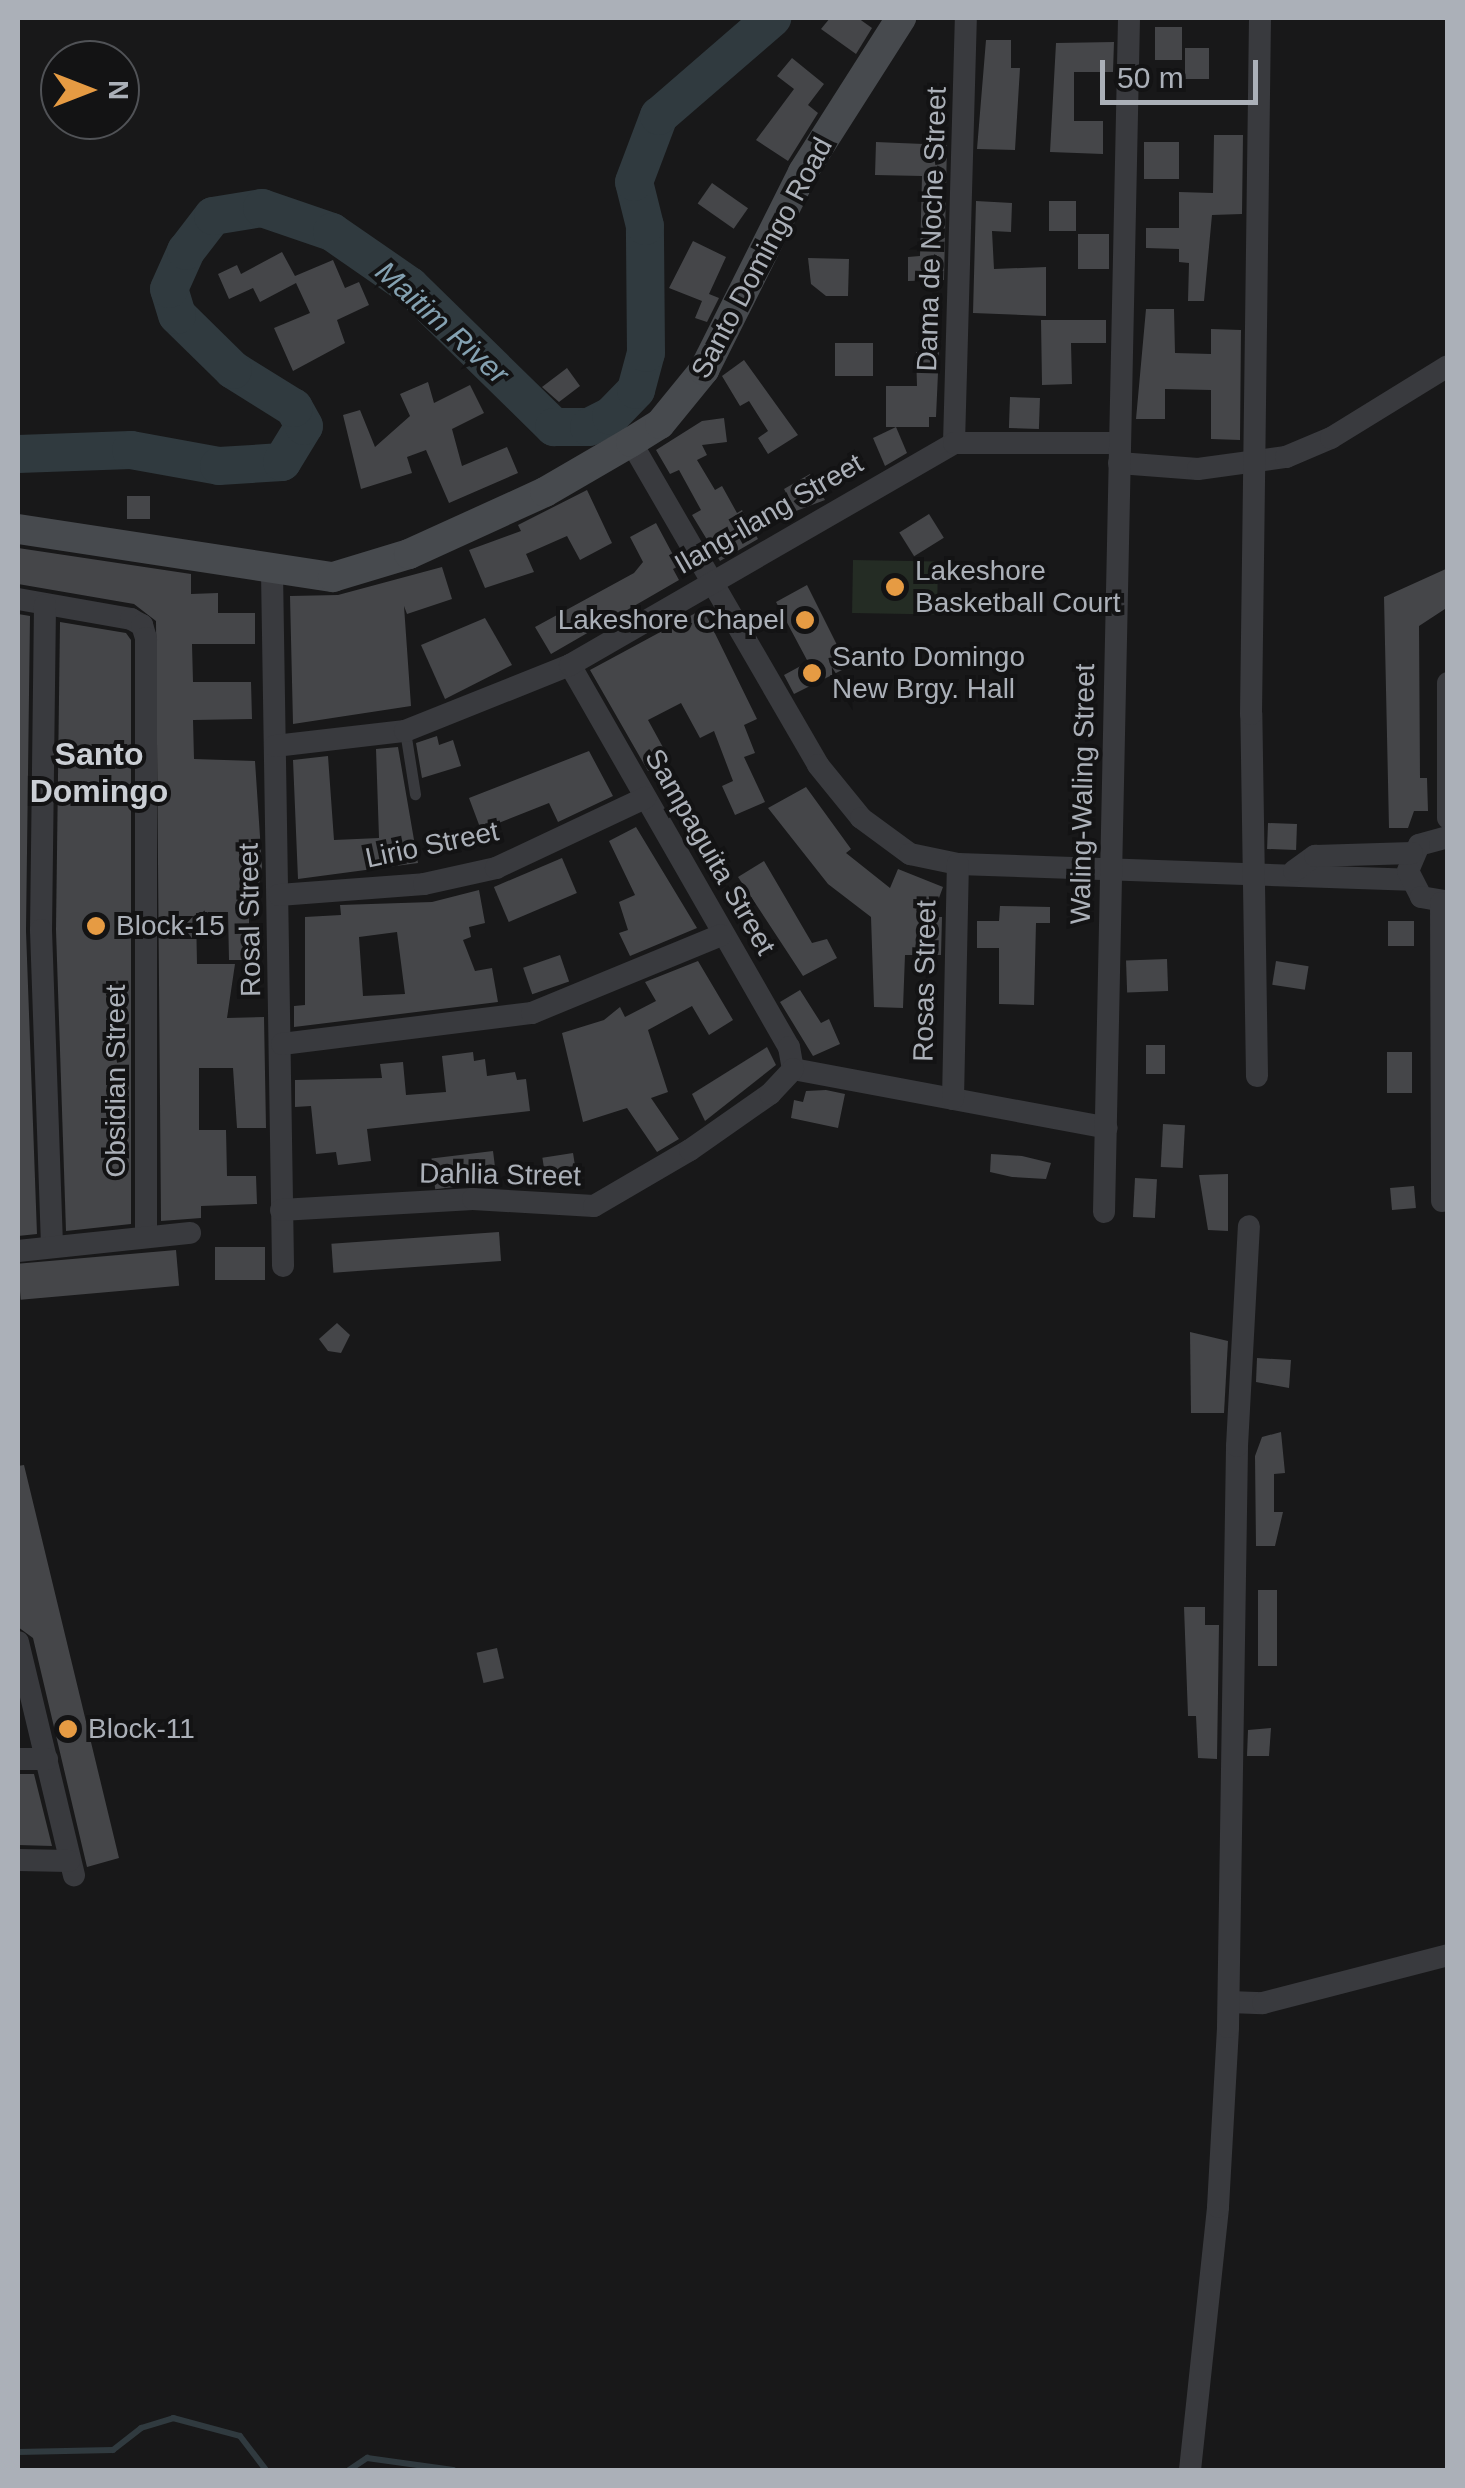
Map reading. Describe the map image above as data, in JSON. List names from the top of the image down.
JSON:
{
  "streets": {
    "street": [
      "Dama de Noche Street",
      "Santo Domingo Road",
      "Ilang-ilang Street",
      "Waling-Waling Street",
      "Lirio Street",
      "Sampaguita Street",
      "Rosal Street",
      "Rosas Street",
      "Obsidian Street",
      "Dahlia Street"
    ]
  },
  "crossings": [
    ["Dama de Noche Street", "Ilang-ilang Street"],
    ["Santo Domingo Road", "Rosal Street"],
    ["Ilang-ilang Street", "Sampaguita Street"],
    ["Ilang-ilang Street", "Rosal Street"],
    ["Lirio Street", "Sampaguita Street"],
    ["Lirio Street", "Rosal Street"],
    ["Sampaguita Street", "Dahlia Street"],
    ["Rosal Street", "Dahlia Street"]
  ],
  "districts": ["Santo Domingo"],
  "water": ["Maitim River"],
  "places": [
    "Lakeshore Basketball Court",
    "Lakeshore Chapel",
    "Santo Domingo New Brgy. Hall",
    "Block-15",
    "Block-11"
  ],
  "scale_bar": "50 m",
  "north": "right"
}
